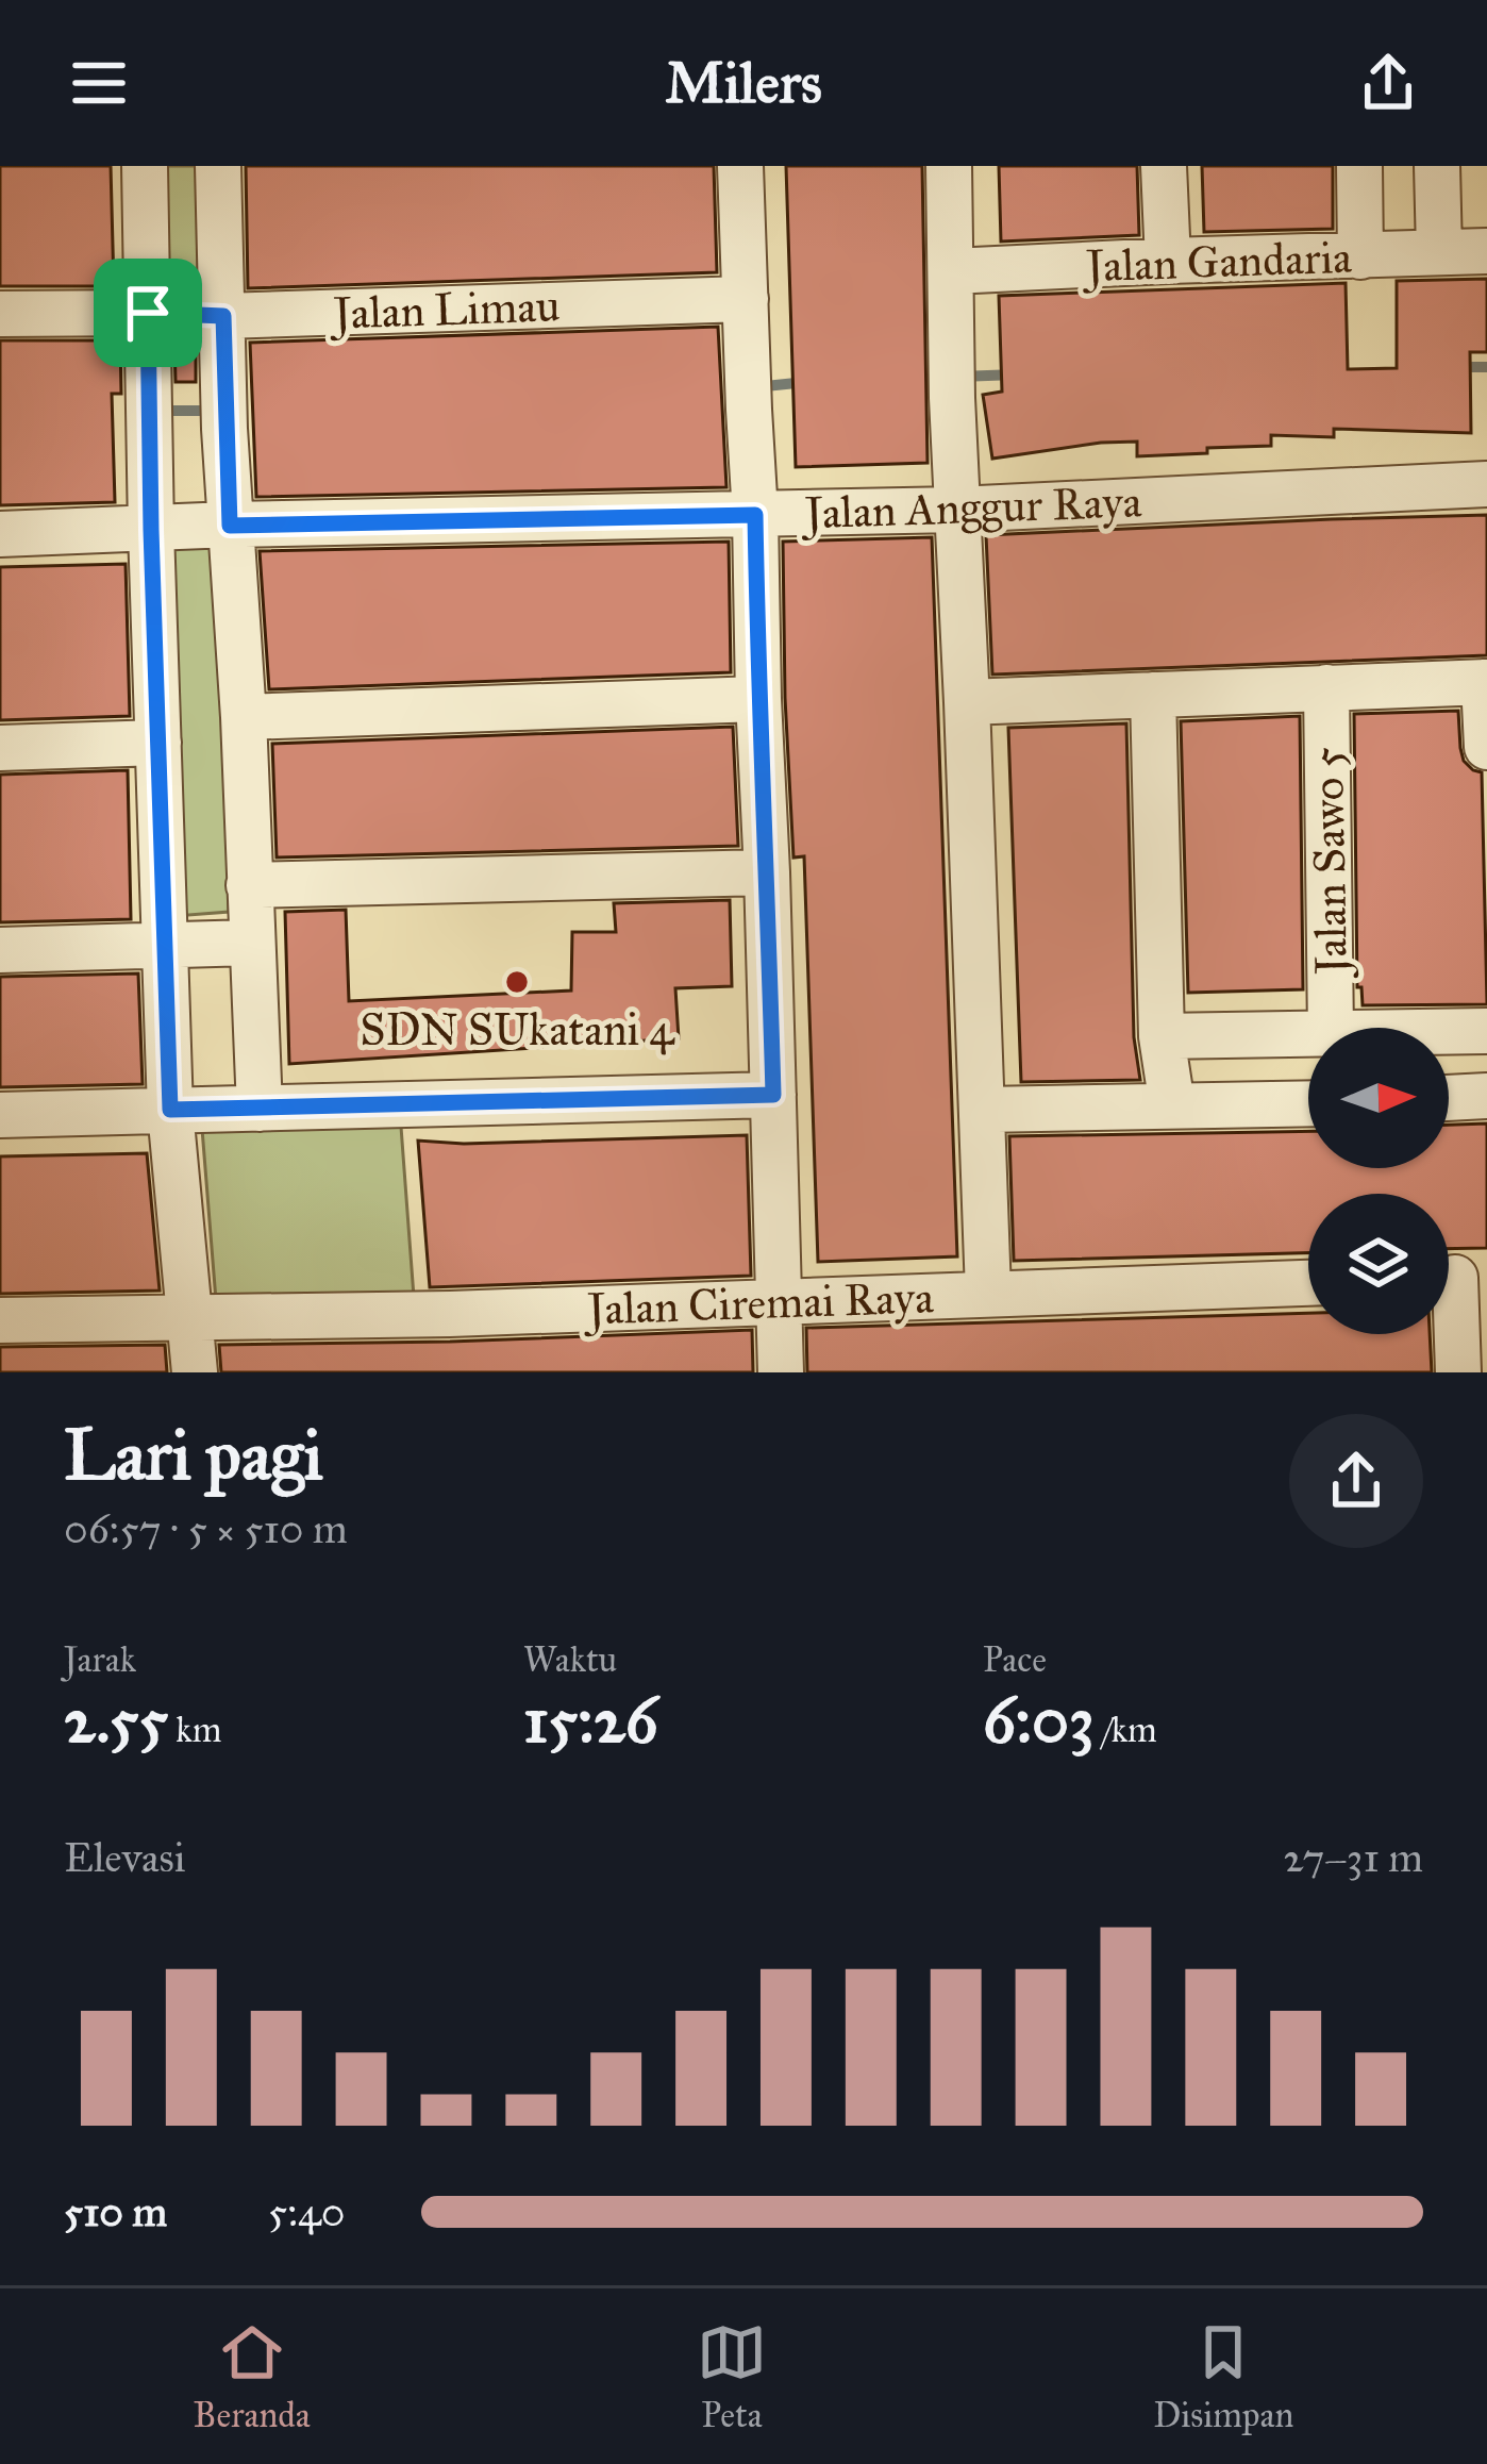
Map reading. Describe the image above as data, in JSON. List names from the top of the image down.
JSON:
{
  "streets": {
    "street": [
      "Jalan Gandaria",
      "Jalan Limau",
      "Jalan Anggur Raya",
      "Jalan Sawo 5",
      "Jalan Ciremai Raya"
    ]
  },
  "places": ["SDN SUkatani 4"],
  "north": "right",
  "page": {
    "header": "Milers",
    "heading": ["Lari pagi", "06:57 · 5 × 510 m"],
    "stats": [
      ["Jarak", "2.55 km"],
      ["Waktu", "15:26"],
      ["Pace", "6:03 /km"]
    ],
    "chart": ["Elevasi", "27–31 m"],
    "list": [
      {
        "name": "510 m",
        "note": "5:40"
      }
    ],
    "tabs": ["Beranda", "Peta", "Disimpan"]
  }
}
